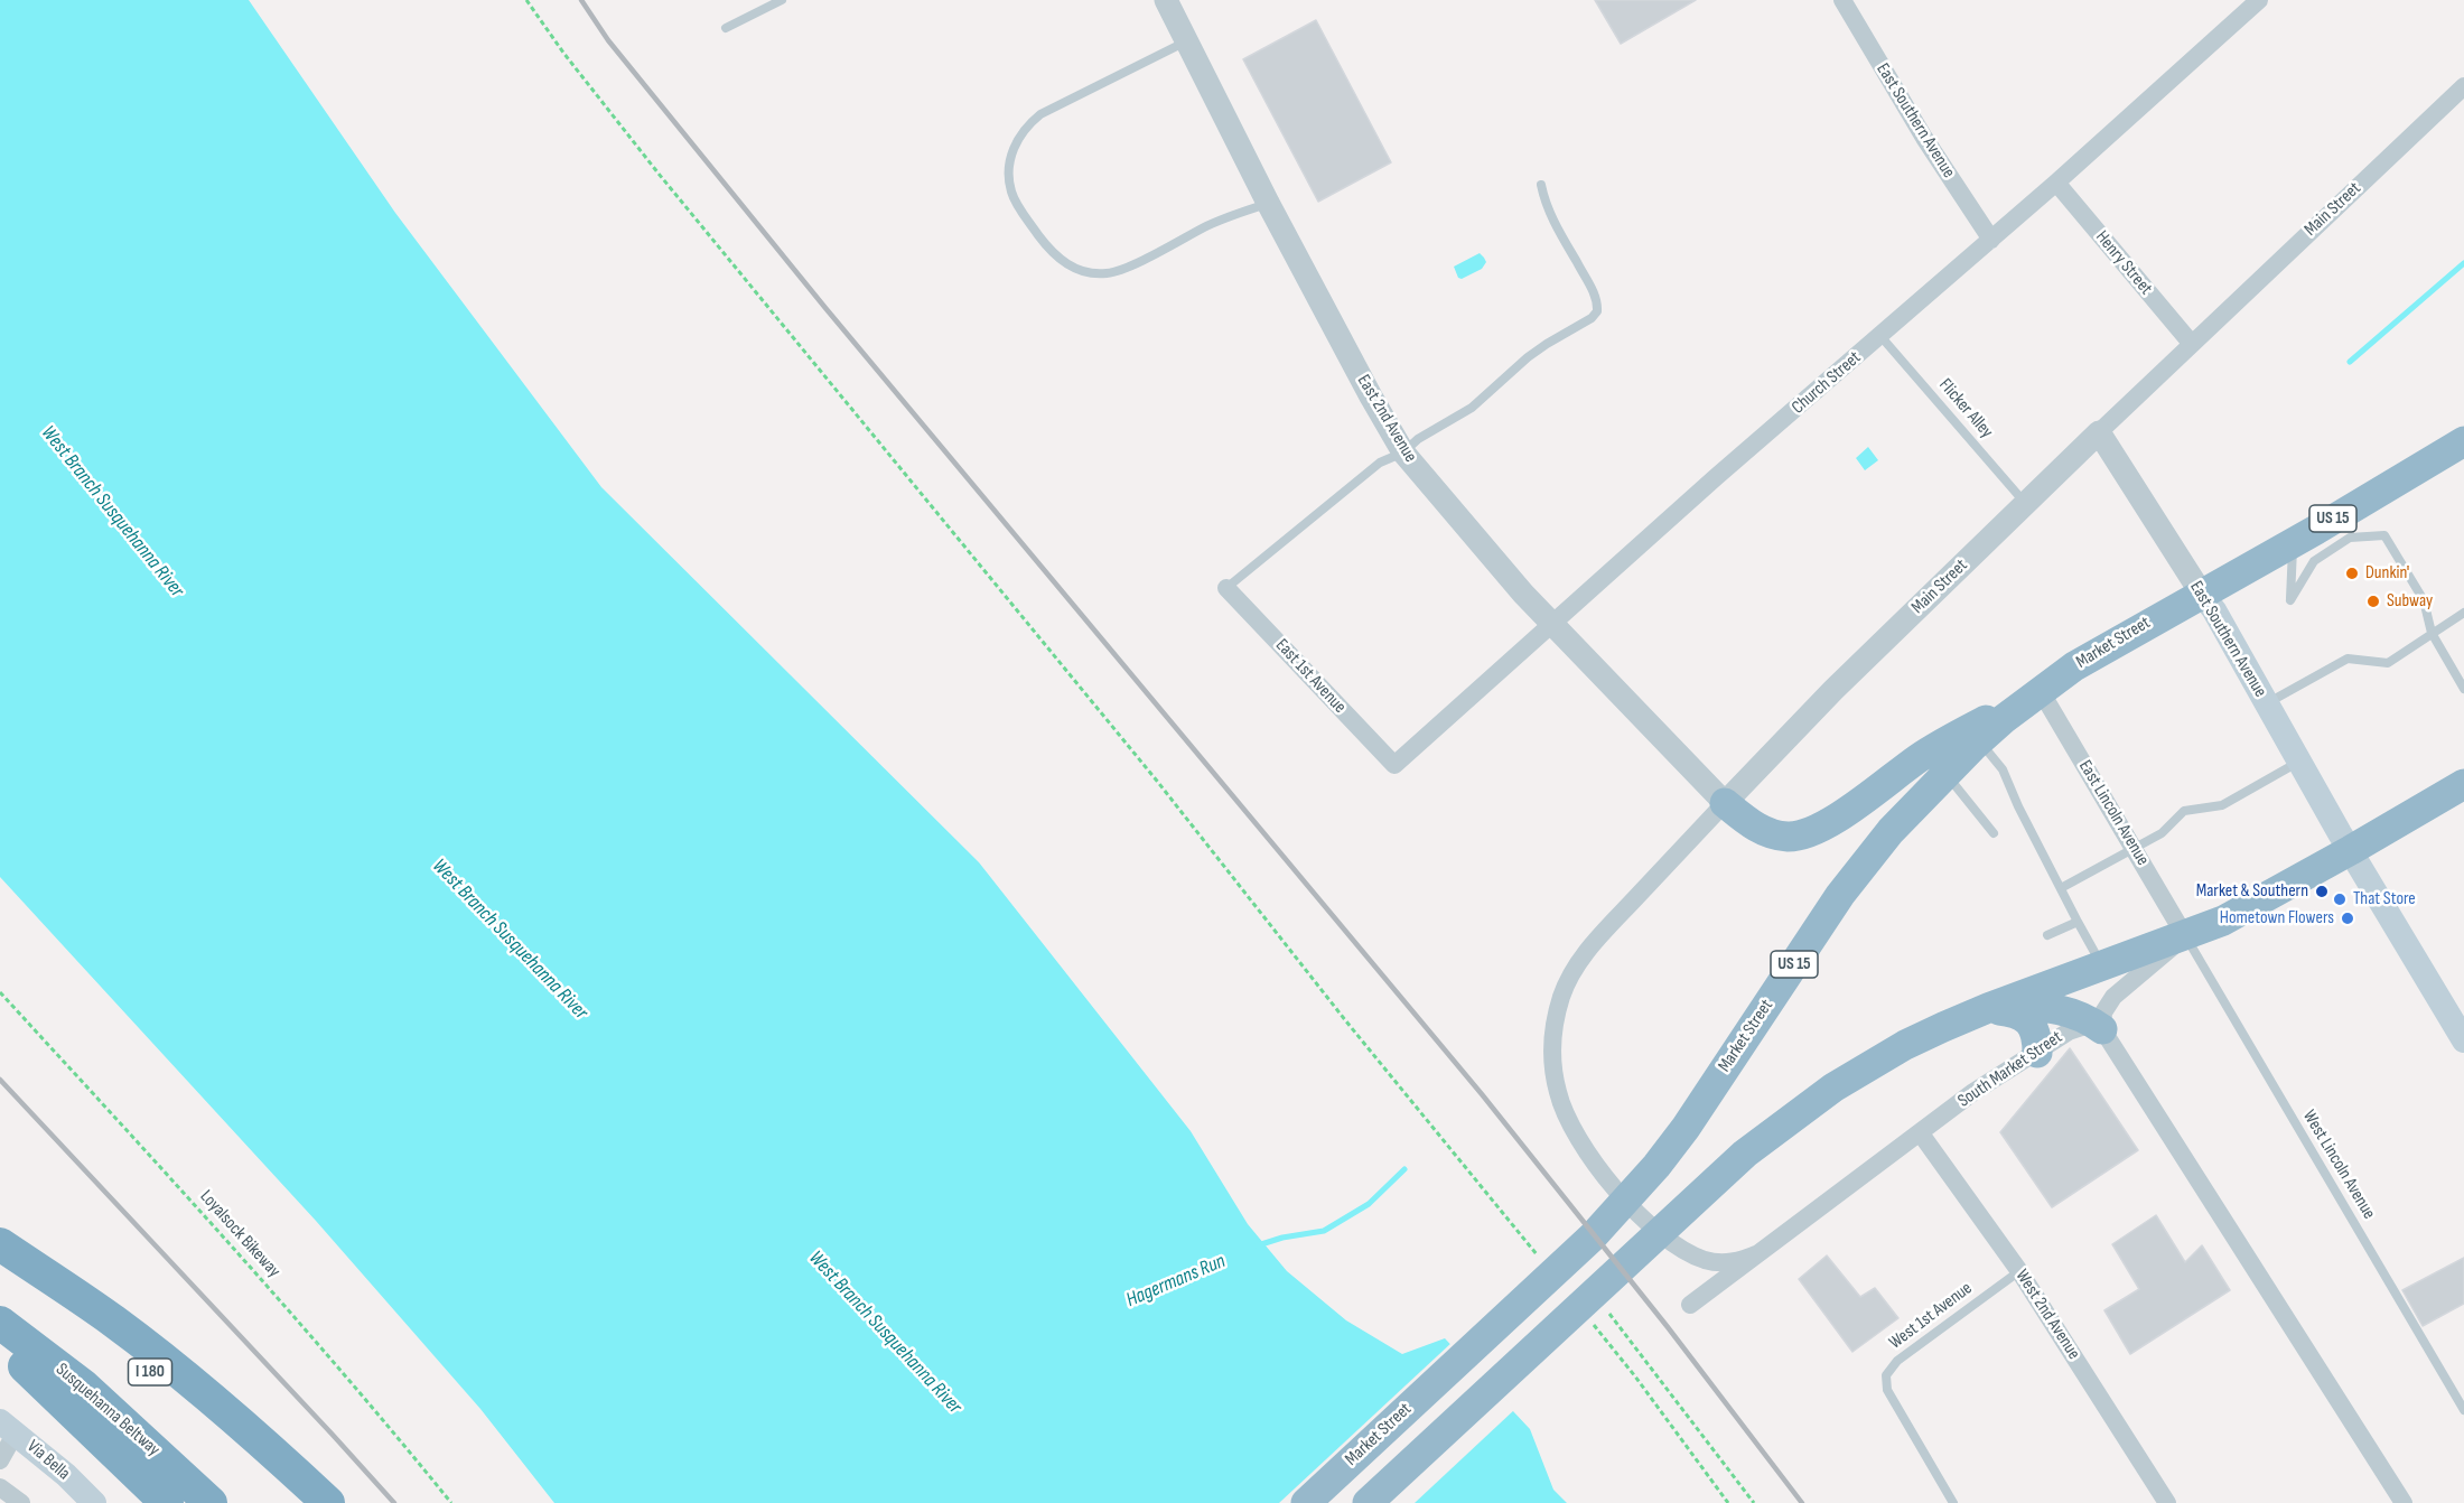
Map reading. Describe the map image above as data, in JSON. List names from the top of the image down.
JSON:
{
  "streets": {
    "highway": [
      "US 15",
      "Market Street",
      "I 180",
      "Susquehanna Beltway"
    ],
    "main road": ["East Southern Avenue", "Via Bella"],
    "street": [
      "Main Street",
      "Henry Street",
      "Church Street",
      "East 2nd Avenue",
      "East 1st Avenue",
      "East Lincoln Avenue",
      "South Market Street",
      "West 2nd Avenue"
    ],
    "lane": ["Flicker Alley", "West Lincoln Avenue", "West 1st Avenue"],
    "path": ["Loyalsock Bikeway"]
  },
  "crossings": [
    ["East Southern Avenue", "Main Street"],
    ["East Southern Avenue", "Church Street"],
    ["East Southern Avenue", "US 15"],
    ["East Southern Avenue", "Market Street"],
    ["Main Street", "Henry Street"],
    ["Main Street", "Flicker Alley"],
    ["Main Street", "East 2nd Avenue"],
    ["Main Street", "South Market Street"],
    ["Henry Street", "Church Street"],
    ["Church Street", "Flicker Alley"],
    ["Church Street", "East 2nd Avenue"],
    ["Church Street", "East 1st Avenue"],
    ["US 15", "Market Street"],
    ["Market Street", "East Lincoln Avenue"],
    ["East Lincoln Avenue", "West Lincoln Avenue"],
    ["South Market Street", "West 2nd Avenue"],
    ["West 2nd Avenue", "West 1st Avenue"]
  ],
  "water": ["West Branch Susquehanna River", "Hagermans Run"],
  "places": [
    "Dunkin'",
    "Subway",
    "Market & Southern",
    "That Store",
    "Hometown Flowers"
  ]
}
